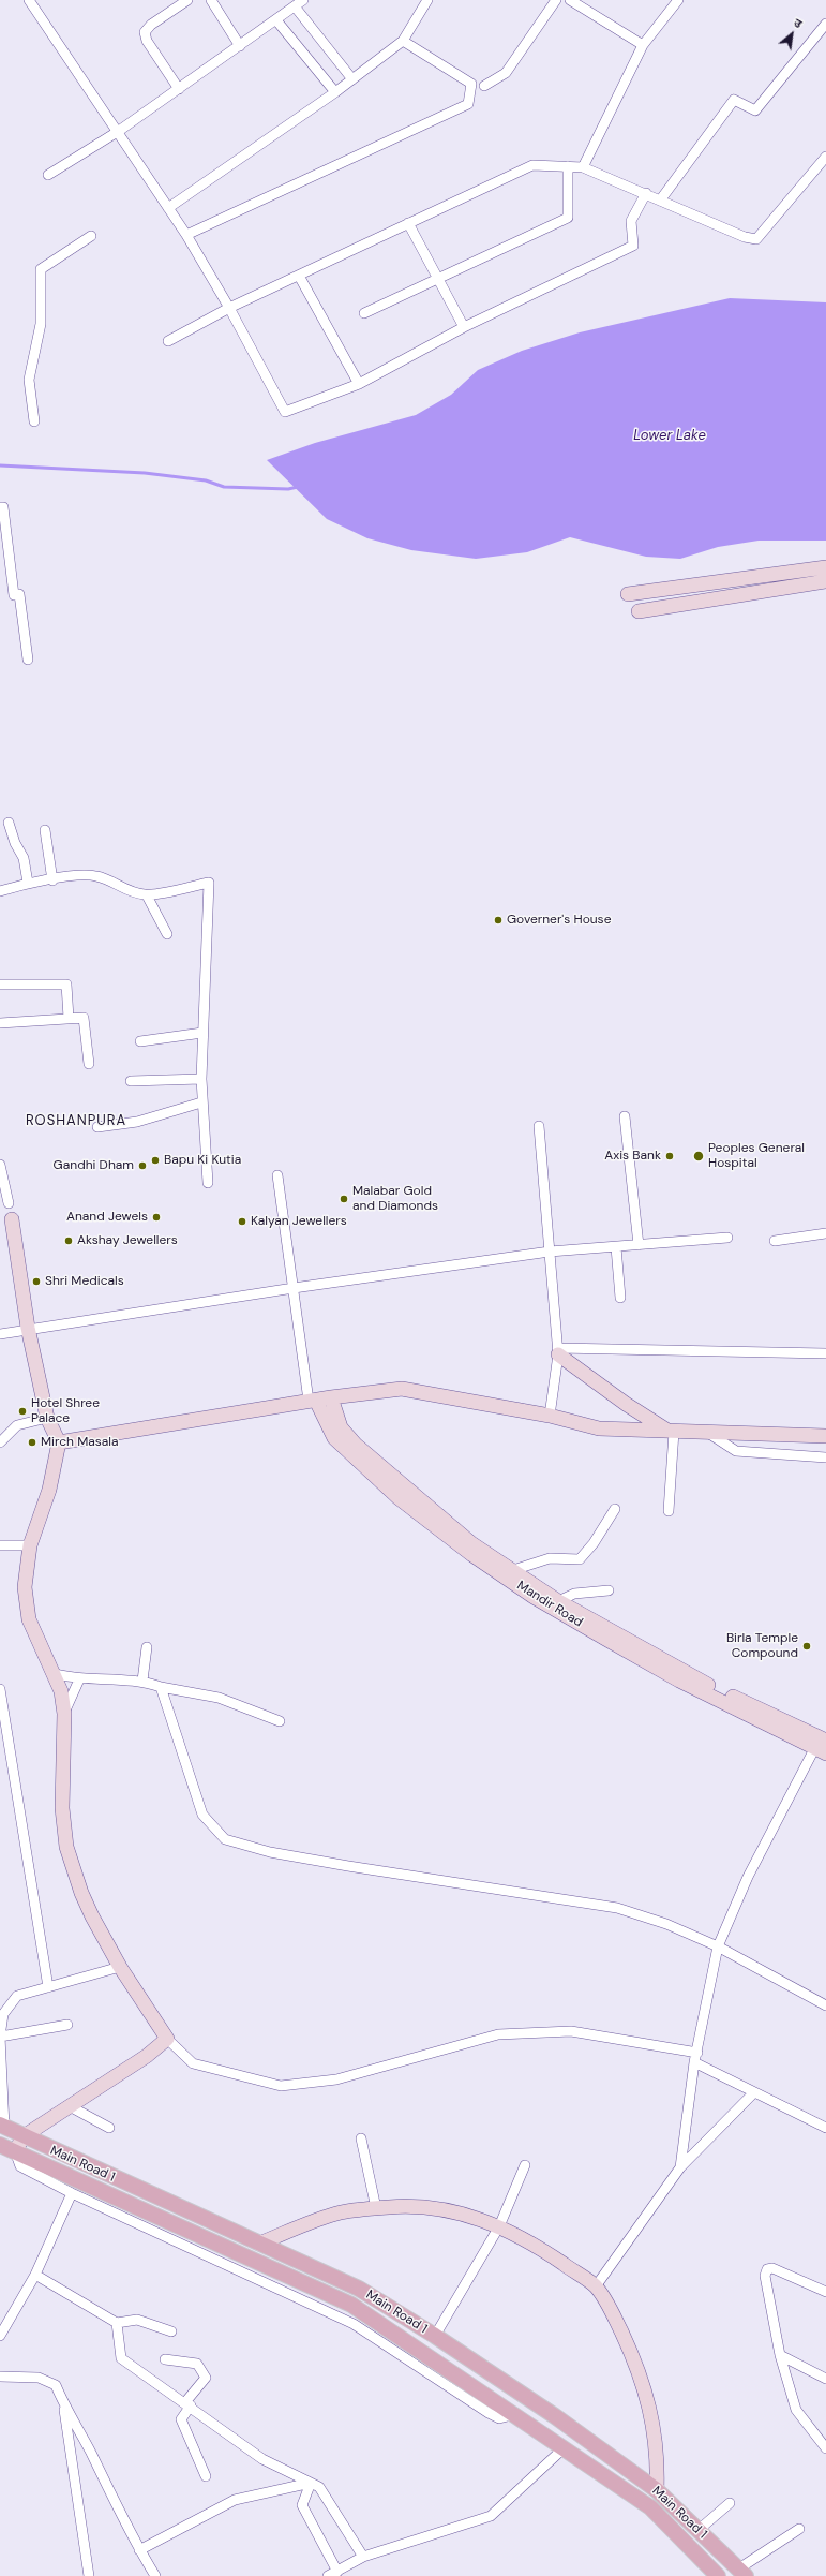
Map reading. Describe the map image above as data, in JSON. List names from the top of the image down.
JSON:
{
  "streets": {
    "main road": ["Main Road 1"],
    "street": ["Mandir Road"]
  },
  "districts": ["ROSHANPURA"],
  "water": ["Lower Lake"],
  "places": [
    "Governer's House",
    "Axis Bank",
    "Peoples General Hospital",
    "Bapu Ki Kutia",
    "Gandhi Dham",
    "Malabar Gold and Diamonds",
    "Anand Jewels",
    "Kalyan Jewellers",
    "Akshay Jewellers",
    "Shri Medicals",
    "Hotel Shree Palace",
    "Mirch Masala",
    "Birla Temple Compound"
  ],
  "north": "top right"
}
